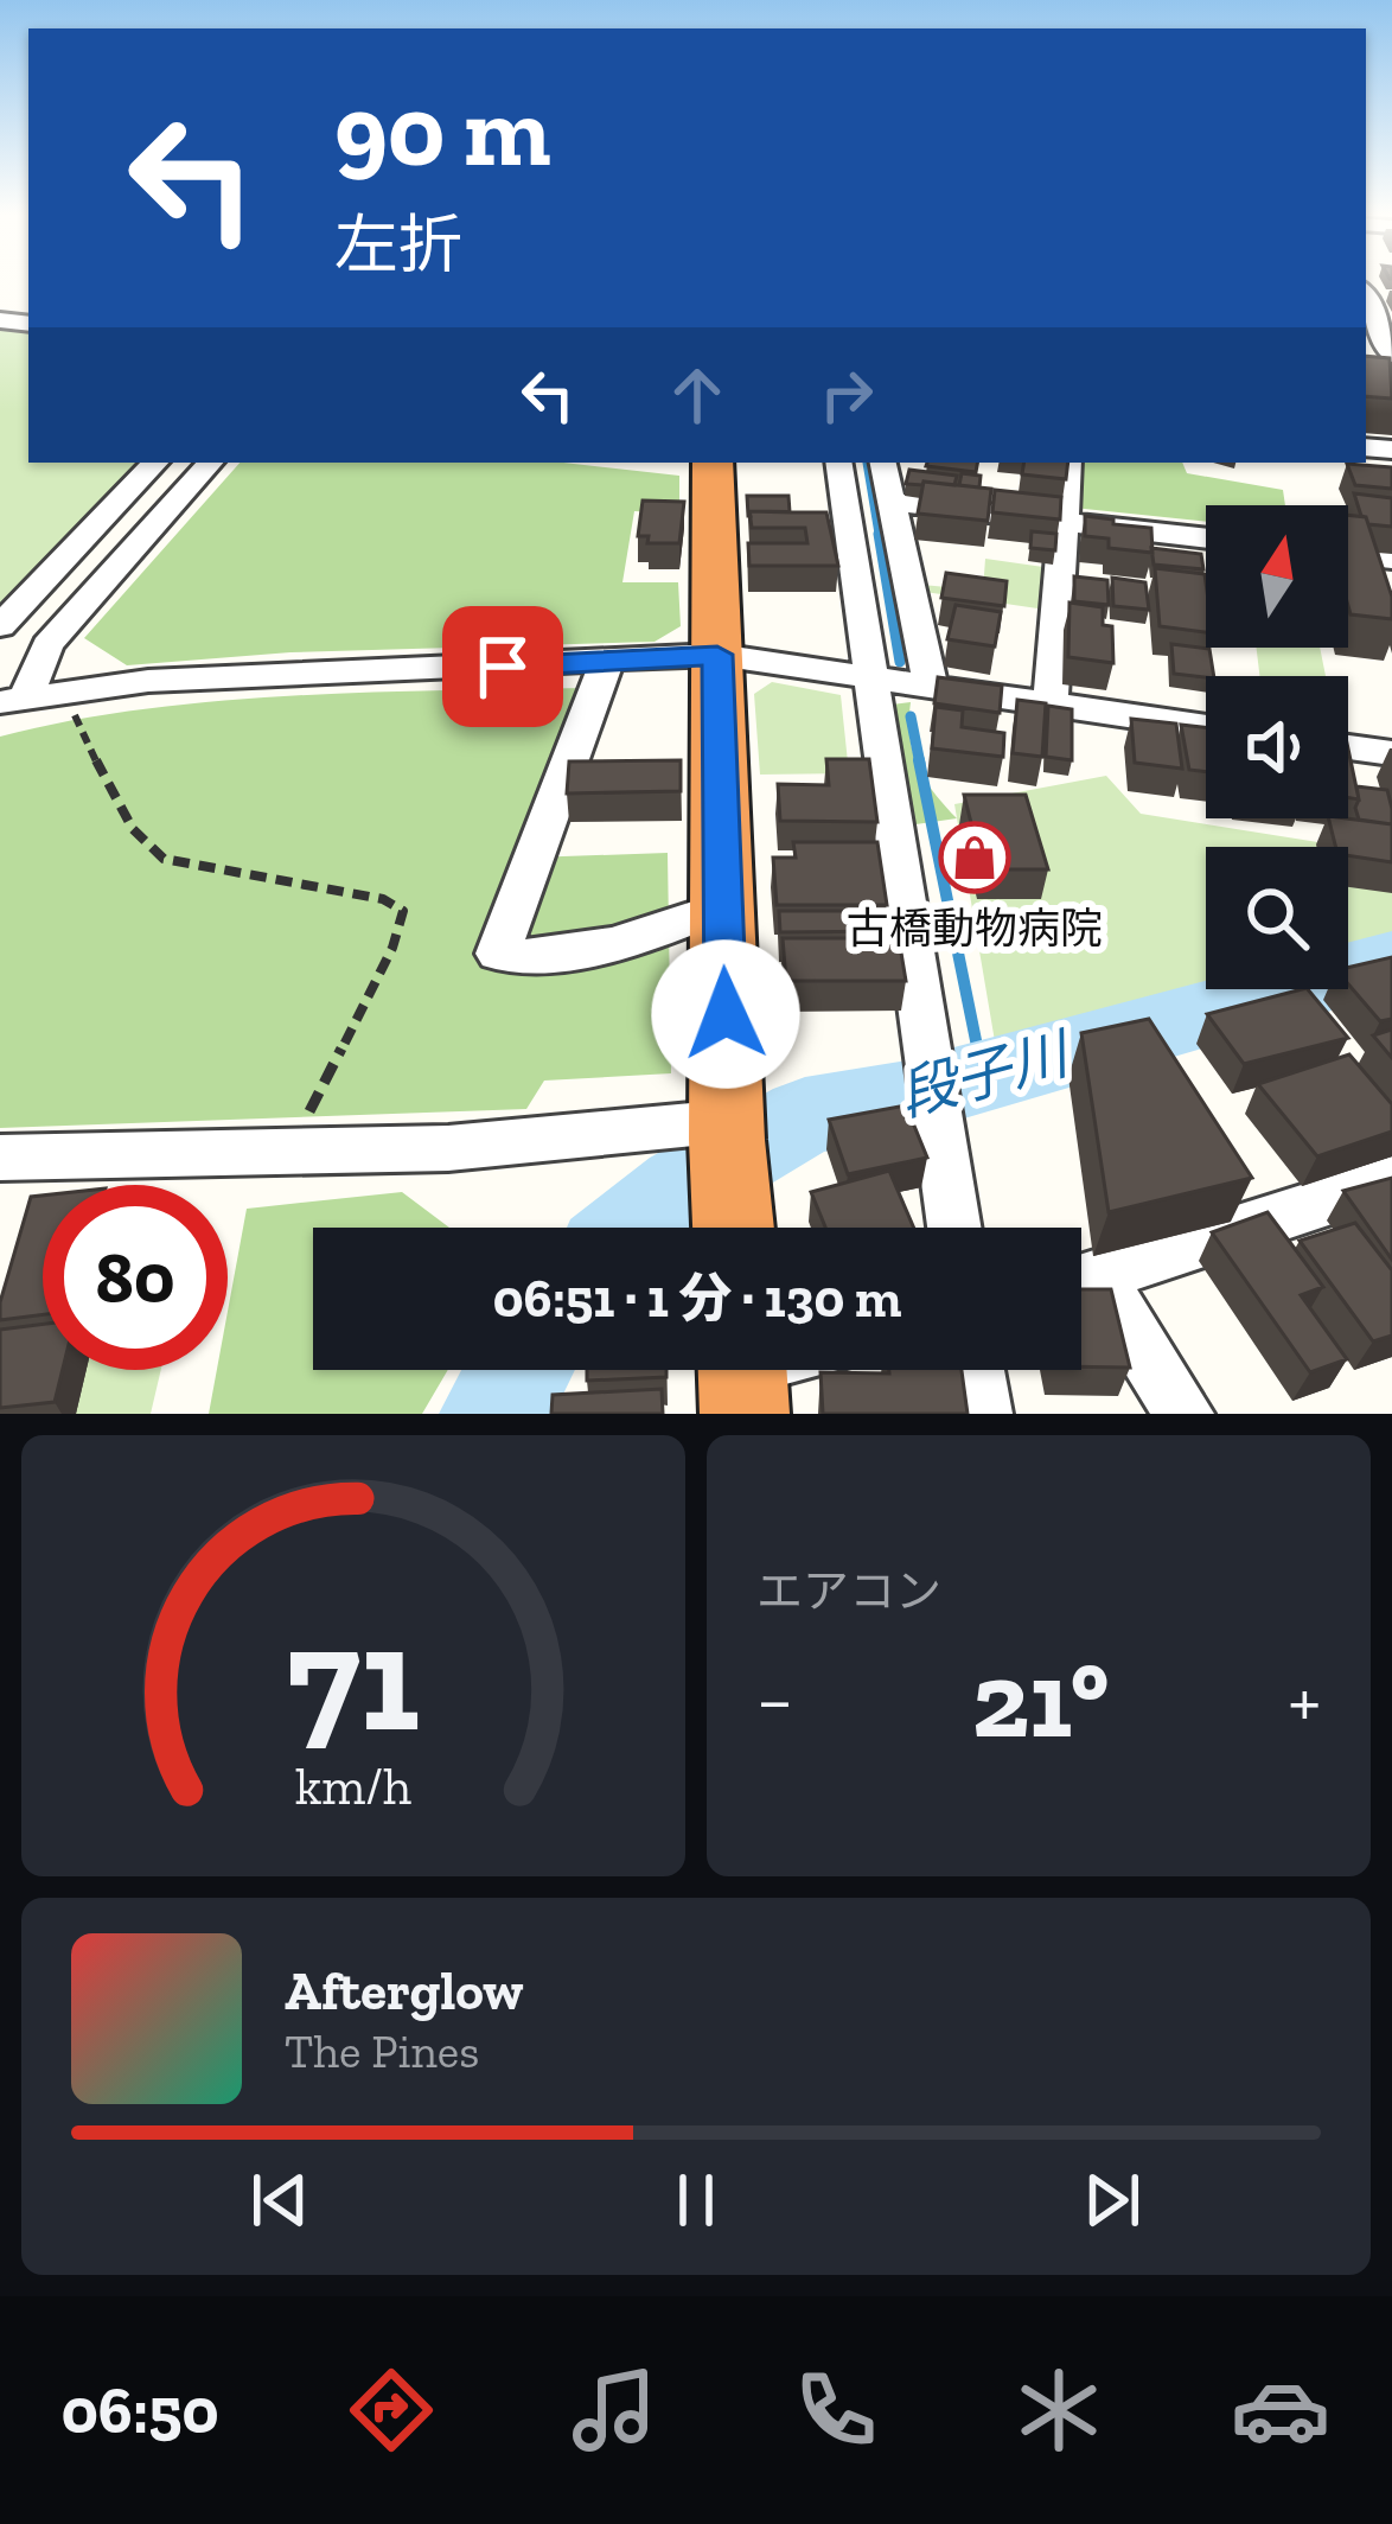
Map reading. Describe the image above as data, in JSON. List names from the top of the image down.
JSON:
{
  "water": ["段子川"],
  "places": {
    "shop": ["古橋動物病院"]
  },
  "north": "top",
  "page": {
    "turn": ["90 m", "左折"],
    "limit": "80",
    "trip": "06:51 · 1 分 · 130 m",
    "tile": "エアコン",
    "heat": ["−", "21°", "+"],
    "song": ["Afterglow", "The Pines"],
    "tabs": "06:50",
    "gauge": ["71", "km/h"]
  }
}
